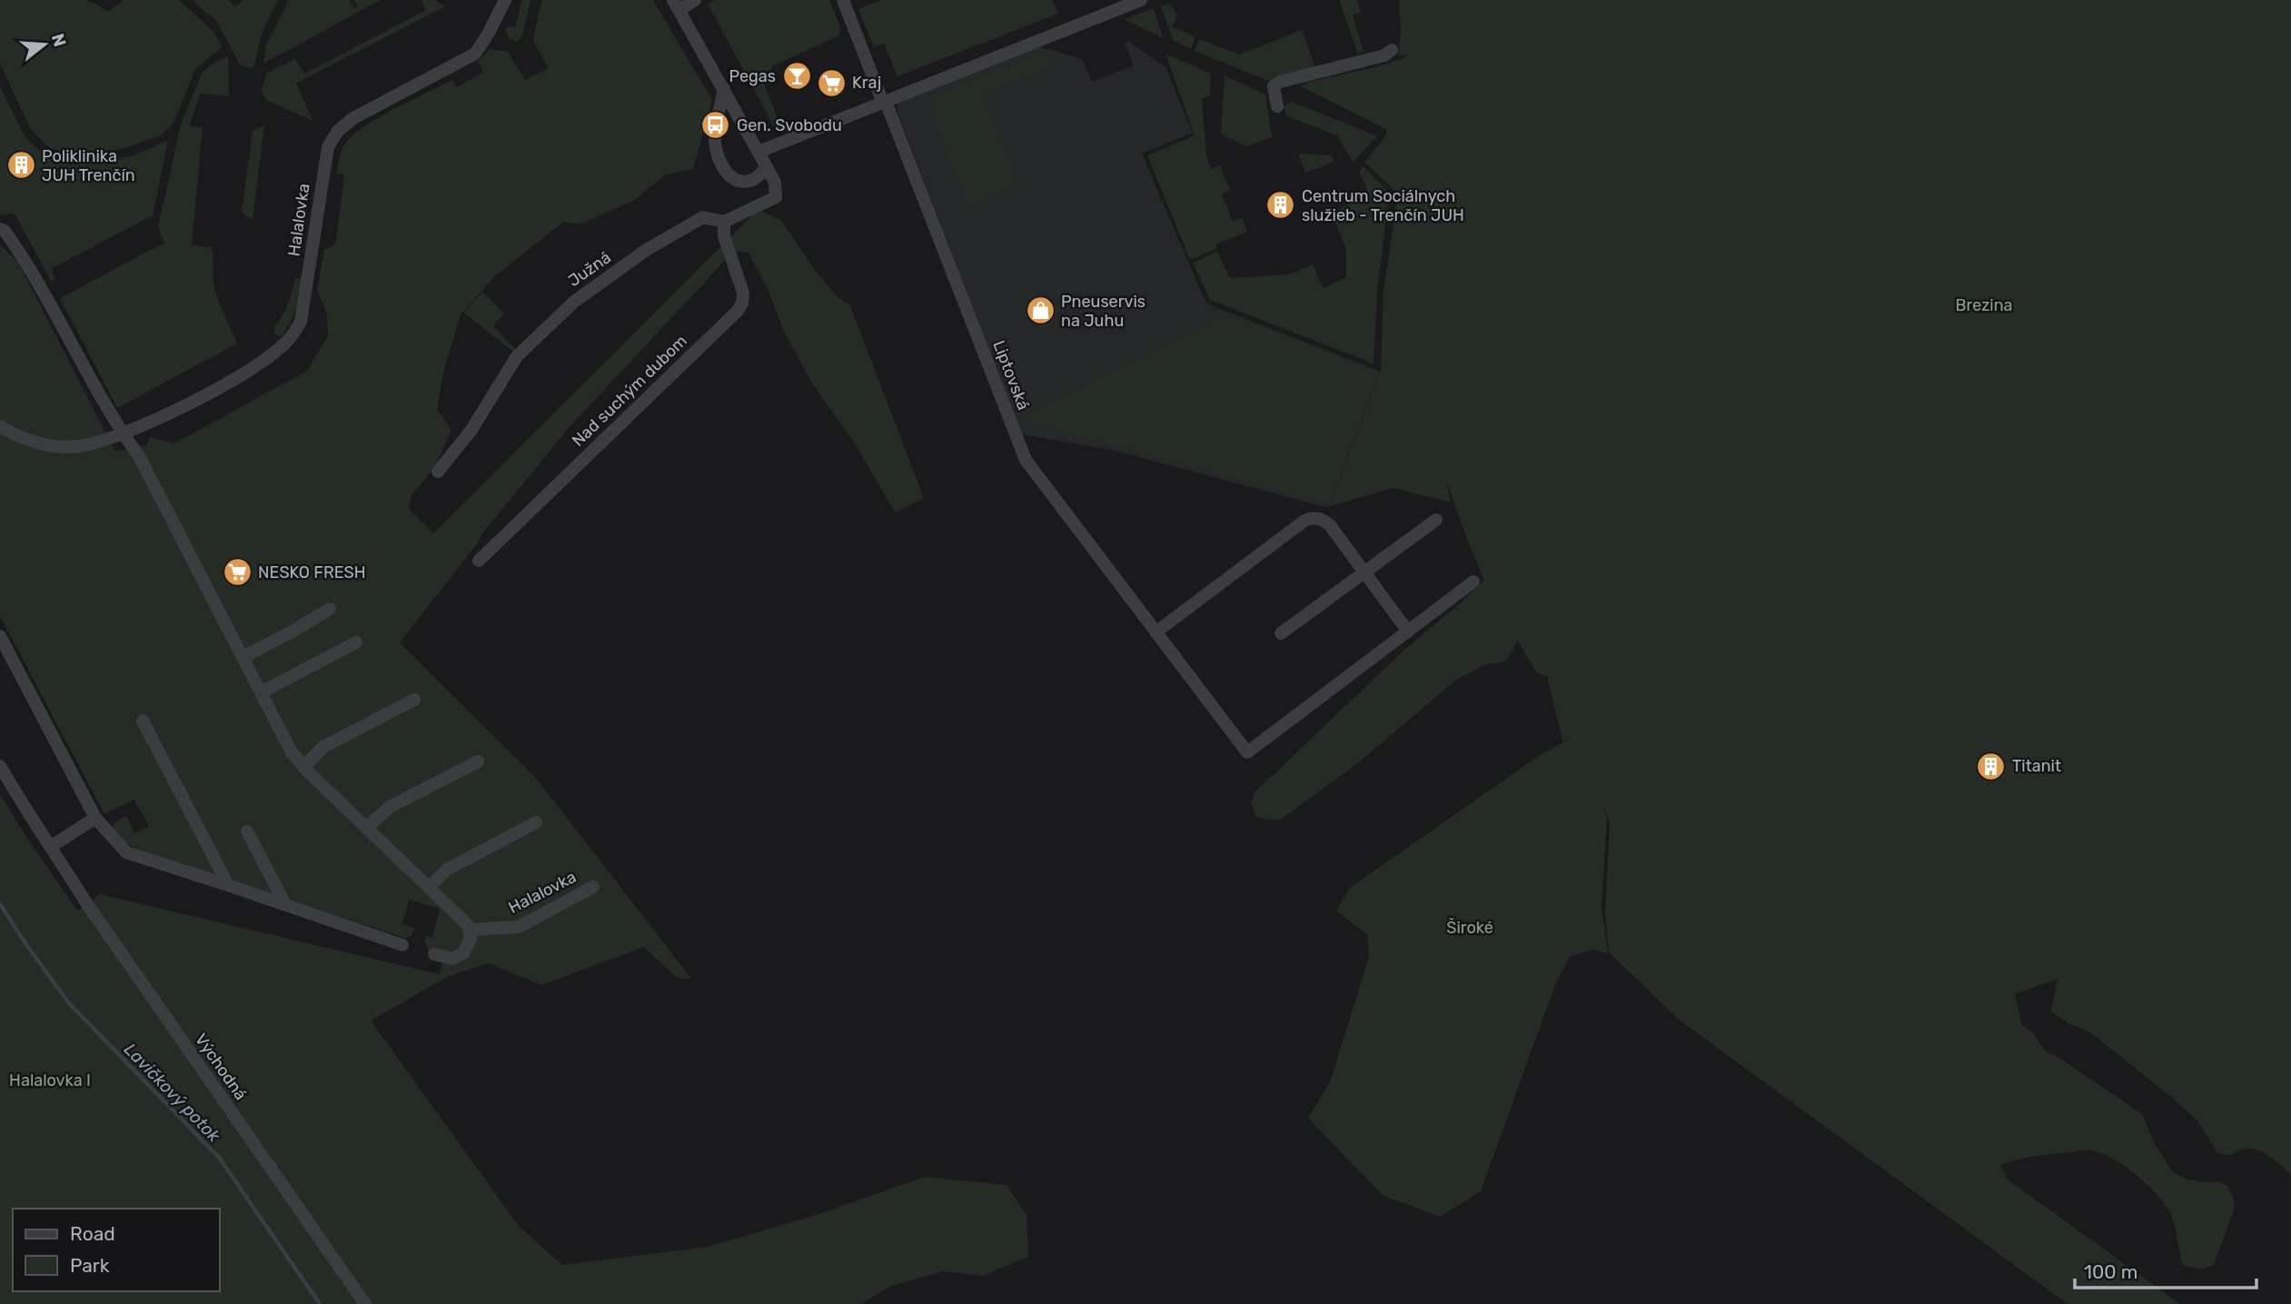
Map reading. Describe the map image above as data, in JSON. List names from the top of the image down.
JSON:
{
  "streets": {
    "street": [
      "Halalovka",
      "Južná",
      "Liptovská",
      "Nad suchým dubom",
      "Východná"
    ]
  },
  "crossings": [
    ["Južná", "Nad suchým dubom"]
  ],
  "water": ["Lavičkový potok"],
  "parks": ["Brezina", "Široké", "Halalovka I"],
  "places": {
    "bar": ["Pegas"],
    "supermarket": ["Kraj", "NESKO FRESH"],
    "bus stop": ["Gen. Svobodu"],
    "building": ["Poliklinika JUH Trenčín", "Centrum Sociálnych služieb - Trenčín JUH", "Titanit"],
    "shop": ["Pneuservis na Juhu"]
  },
  "legend": ["Road", "Park"],
  "scale_bar": "100 m",
  "north": "right"
}
